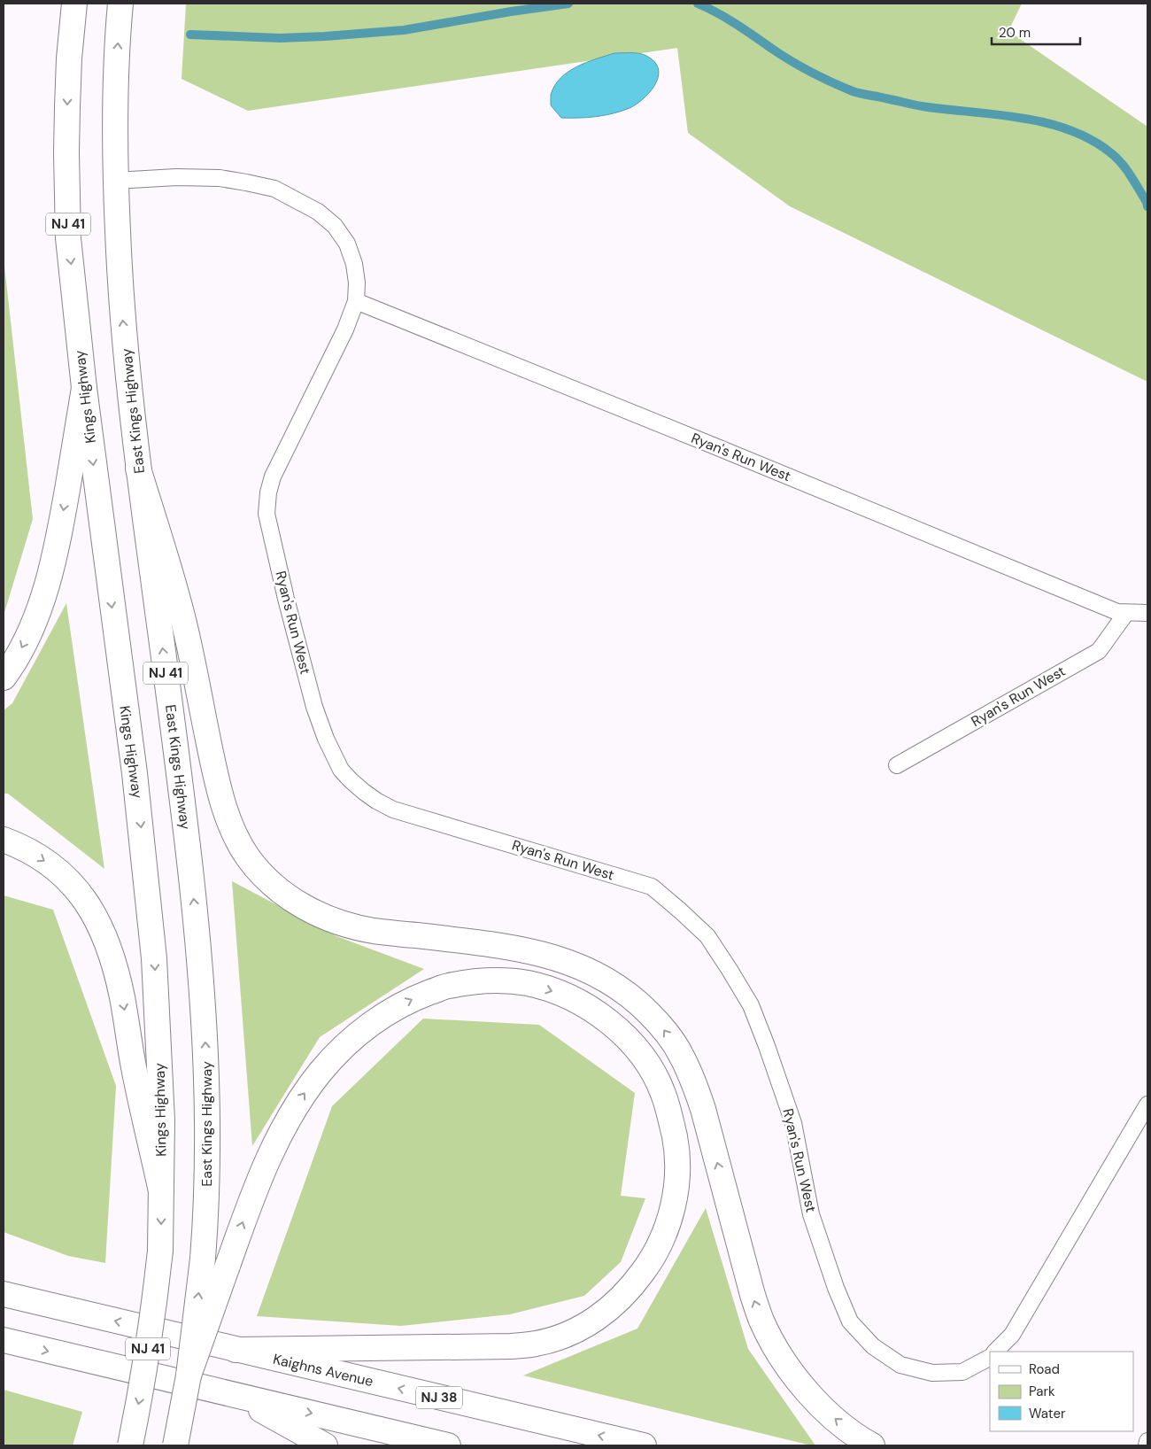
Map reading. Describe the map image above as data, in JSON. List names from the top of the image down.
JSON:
{
  "streets": {
    "main road": [
      "NJ 41",
      "Kings Highway",
      "East Kings Highway",
      "Kaighns Avenue",
      "NJ 38"
    ],
    "lane": ["Ryan's Run West"]
  },
  "crossings": [
    ["East Kings Highway", "Ryan's Run West"]
  ],
  "one_way": ["Kings Highway", "East Kings Highway"],
  "legend": ["Road", "Park", "Water"],
  "scale_bar": "20 m"
}
